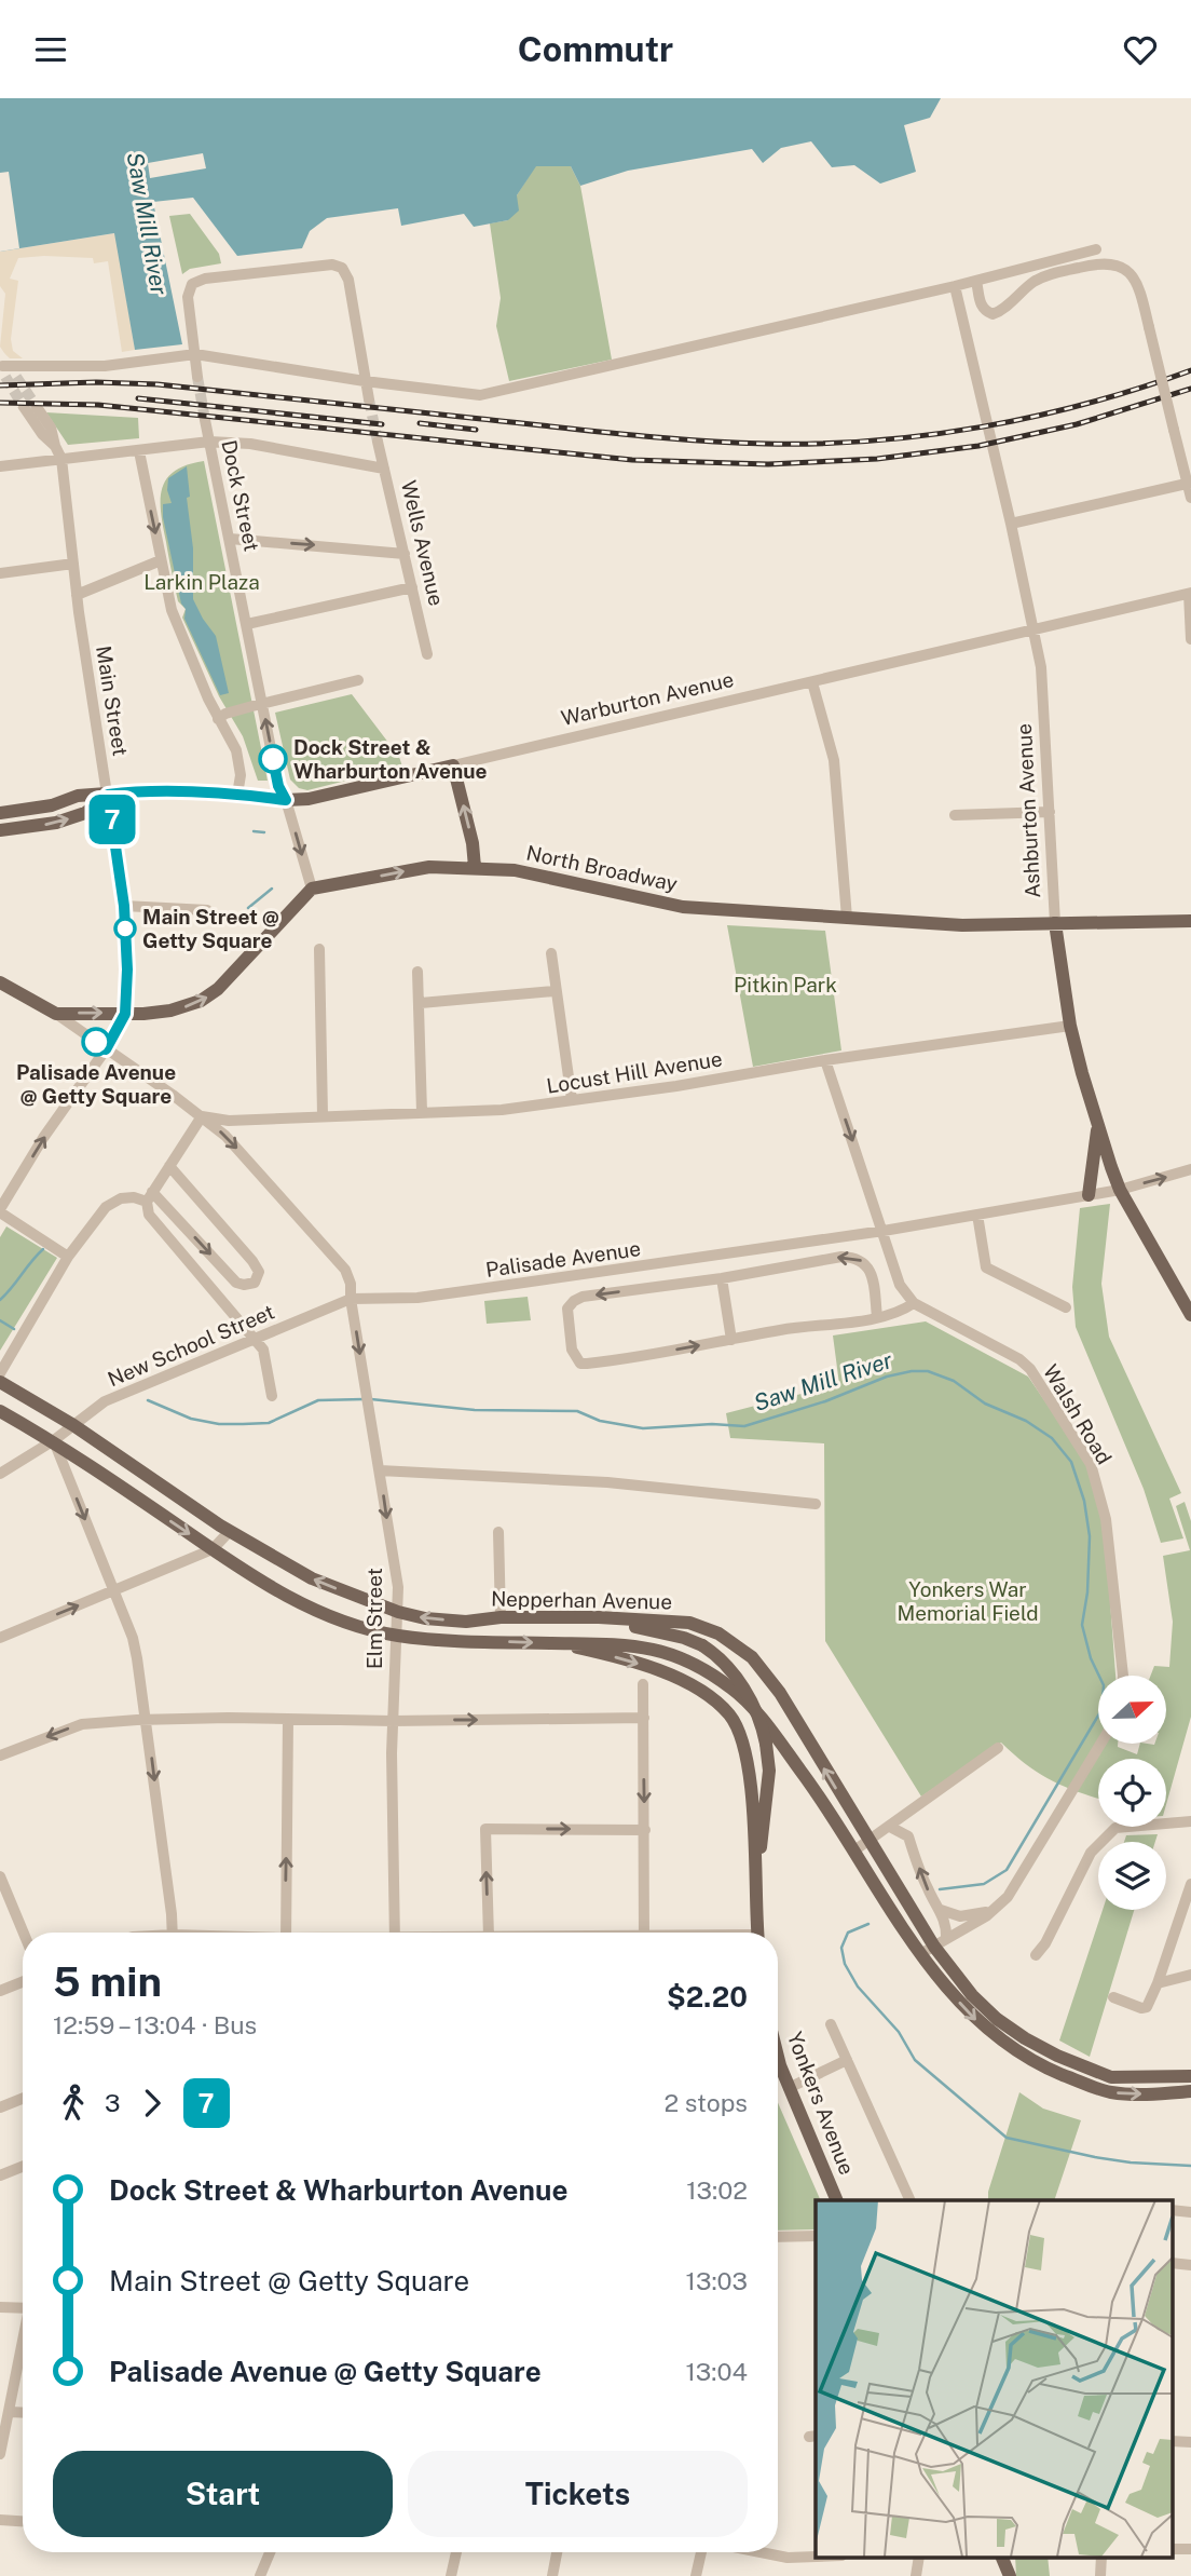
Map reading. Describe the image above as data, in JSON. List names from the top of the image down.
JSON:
{
  "streets": {
    "main road": [
      "Warburton Avenue",
      "Ashburton Avenue",
      "North Broadway",
      "Nepperhan Avenue",
      "Yonkers Avenue"
    ],
    "street": [
      "Dock Street",
      "Wells Avenue",
      "Main Street",
      "Locust Hill Avenue",
      "Palisade Avenue",
      "New School Street",
      "Walsh Road",
      "Elm Street"
    ]
  },
  "crossings": [
    ["Dock Street", "Warburton Avenue"],
    ["Dock Street", "North Broadway"],
    ["Warburton Avenue", "Main Street"],
    ["Warburton Avenue", "Ashburton Avenue"],
    ["Ashburton Avenue", "North Broadway"],
    ["Ashburton Avenue", "Locust Hill Avenue"],
    ["Ashburton Avenue", "Palisade Avenue"],
    ["Palisade Avenue", "New School Street"],
    ["Palisade Avenue", "Elm Street"],
    ["New School Street", "Nepperhan Avenue"],
    ["New School Street", "Elm Street"],
    ["Nepperhan Avenue", "Elm Street"]
  ],
  "one_way": ["Elm Street"],
  "water": ["Saw Mill River"],
  "parks": ["Larkin Plaza", "Pitkin Park", "Yonkers War Memorial Field"],
  "places": ["Dock Street & Wharburton Avenue", "Main Street @ Getty Square", "Palisade Avenue @ Getty Square"],
  "lines": ["bus line 7"],
  "north": "right",
  "page": {
    "header": "Commutr",
    "on_map": "7",
    "heading": ["5 min", "12:59 – 13:04 · Bus", "$2.20"],
    "legs": ["3", "7", "2 stops"],
    "list": [
      {
        "name": "Dock Street & Wharburton Avenue",
        "value": "13:02"
      },
      {
        "name": "Main Street @ Getty Square",
        "value": "13:03"
      },
      {
        "name": "Palisade Avenue @ Getty Square",
        "value": "13:04"
      }
    ],
    "buttons": ["Start", "Tickets"]
  }
}
